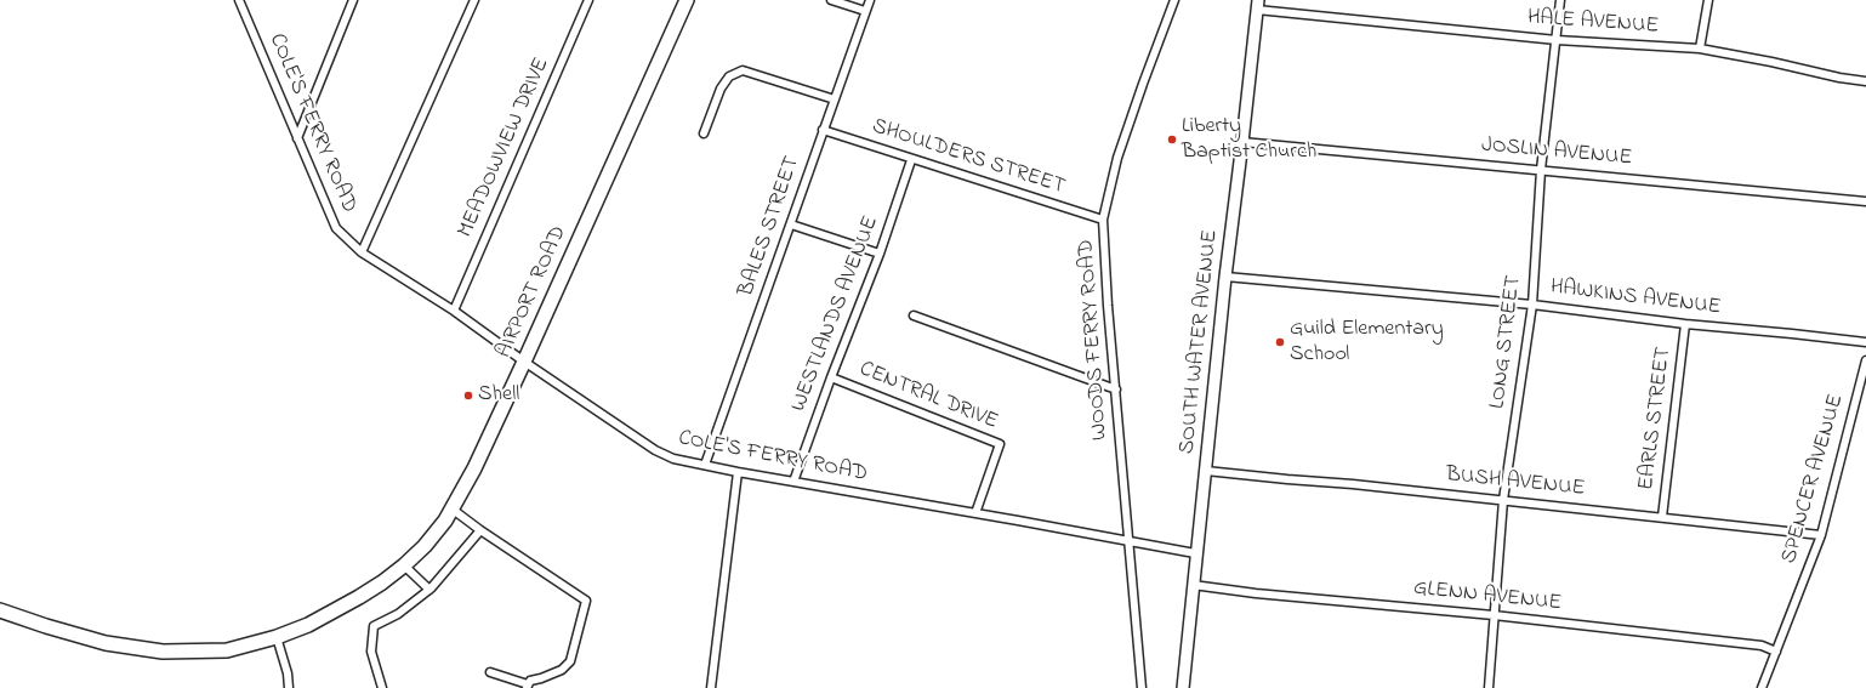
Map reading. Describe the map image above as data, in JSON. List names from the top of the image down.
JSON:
{
  "streets": {
    "highway": ["AIRPORT ROAD"],
    "main road": ["SOUTH WATER AVENUE"],
    "street": [
      "HALE AVENUE",
      "COLE'S FERRY ROAD",
      "MEADOWVIEW DRIVE",
      "JOSLIN AVENUE",
      "SHOULDERS STREET",
      "BALES STREET",
      "HAWKINS AVENUE",
      "WESTLANDS AVENUE",
      "WOODS FERRY ROAD",
      "LONG STREET",
      "CENTRAL DRIVE",
      "EARLS STREET",
      "SPENCER AVENUE",
      "BUSH AVENUE",
      "GLENN AVENUE"
    ]
  },
  "crossings": [
    ["HALE AVENUE", "SOUTH WATER AVENUE"],
    ["HALE AVENUE", "LONG STREET"],
    ["COLE'S FERRY ROAD", "MEADOWVIEW DRIVE"],
    ["COLE'S FERRY ROAD", "BALES STREET"],
    ["COLE'S FERRY ROAD", "AIRPORT ROAD"],
    ["COLE'S FERRY ROAD", "WESTLANDS AVENUE"],
    ["COLE'S FERRY ROAD", "WOODS FERRY ROAD"],
    ["COLE'S FERRY ROAD", "SOUTH WATER AVENUE"],
    ["COLE'S FERRY ROAD", "CENTRAL DRIVE"],
    ["JOSLIN AVENUE", "SOUTH WATER AVENUE"],
    ["JOSLIN AVENUE", "LONG STREET"],
    ["SHOULDERS STREET", "BALES STREET"],
    ["SHOULDERS STREET", "WESTLANDS AVENUE"],
    ["SHOULDERS STREET", "WOODS FERRY ROAD"],
    ["HAWKINS AVENUE", "SOUTH WATER AVENUE"],
    ["HAWKINS AVENUE", "LONG STREET"],
    ["HAWKINS AVENUE", "EARLS STREET"],
    ["WESTLANDS AVENUE", "CENTRAL DRIVE"],
    ["SOUTH WATER AVENUE", "BUSH AVENUE"],
    ["SOUTH WATER AVENUE", "GLENN AVENUE"],
    ["LONG STREET", "BUSH AVENUE"],
    ["LONG STREET", "GLENN AVENUE"],
    ["EARLS STREET", "BUSH AVENUE"],
    ["SPENCER AVENUE", "BUSH AVENUE"],
    ["SPENCER AVENUE", "GLENN AVENUE"]
  ],
  "places": ["Liberty Baptist Church", "Guild Elementary School", "Shell"]
}
